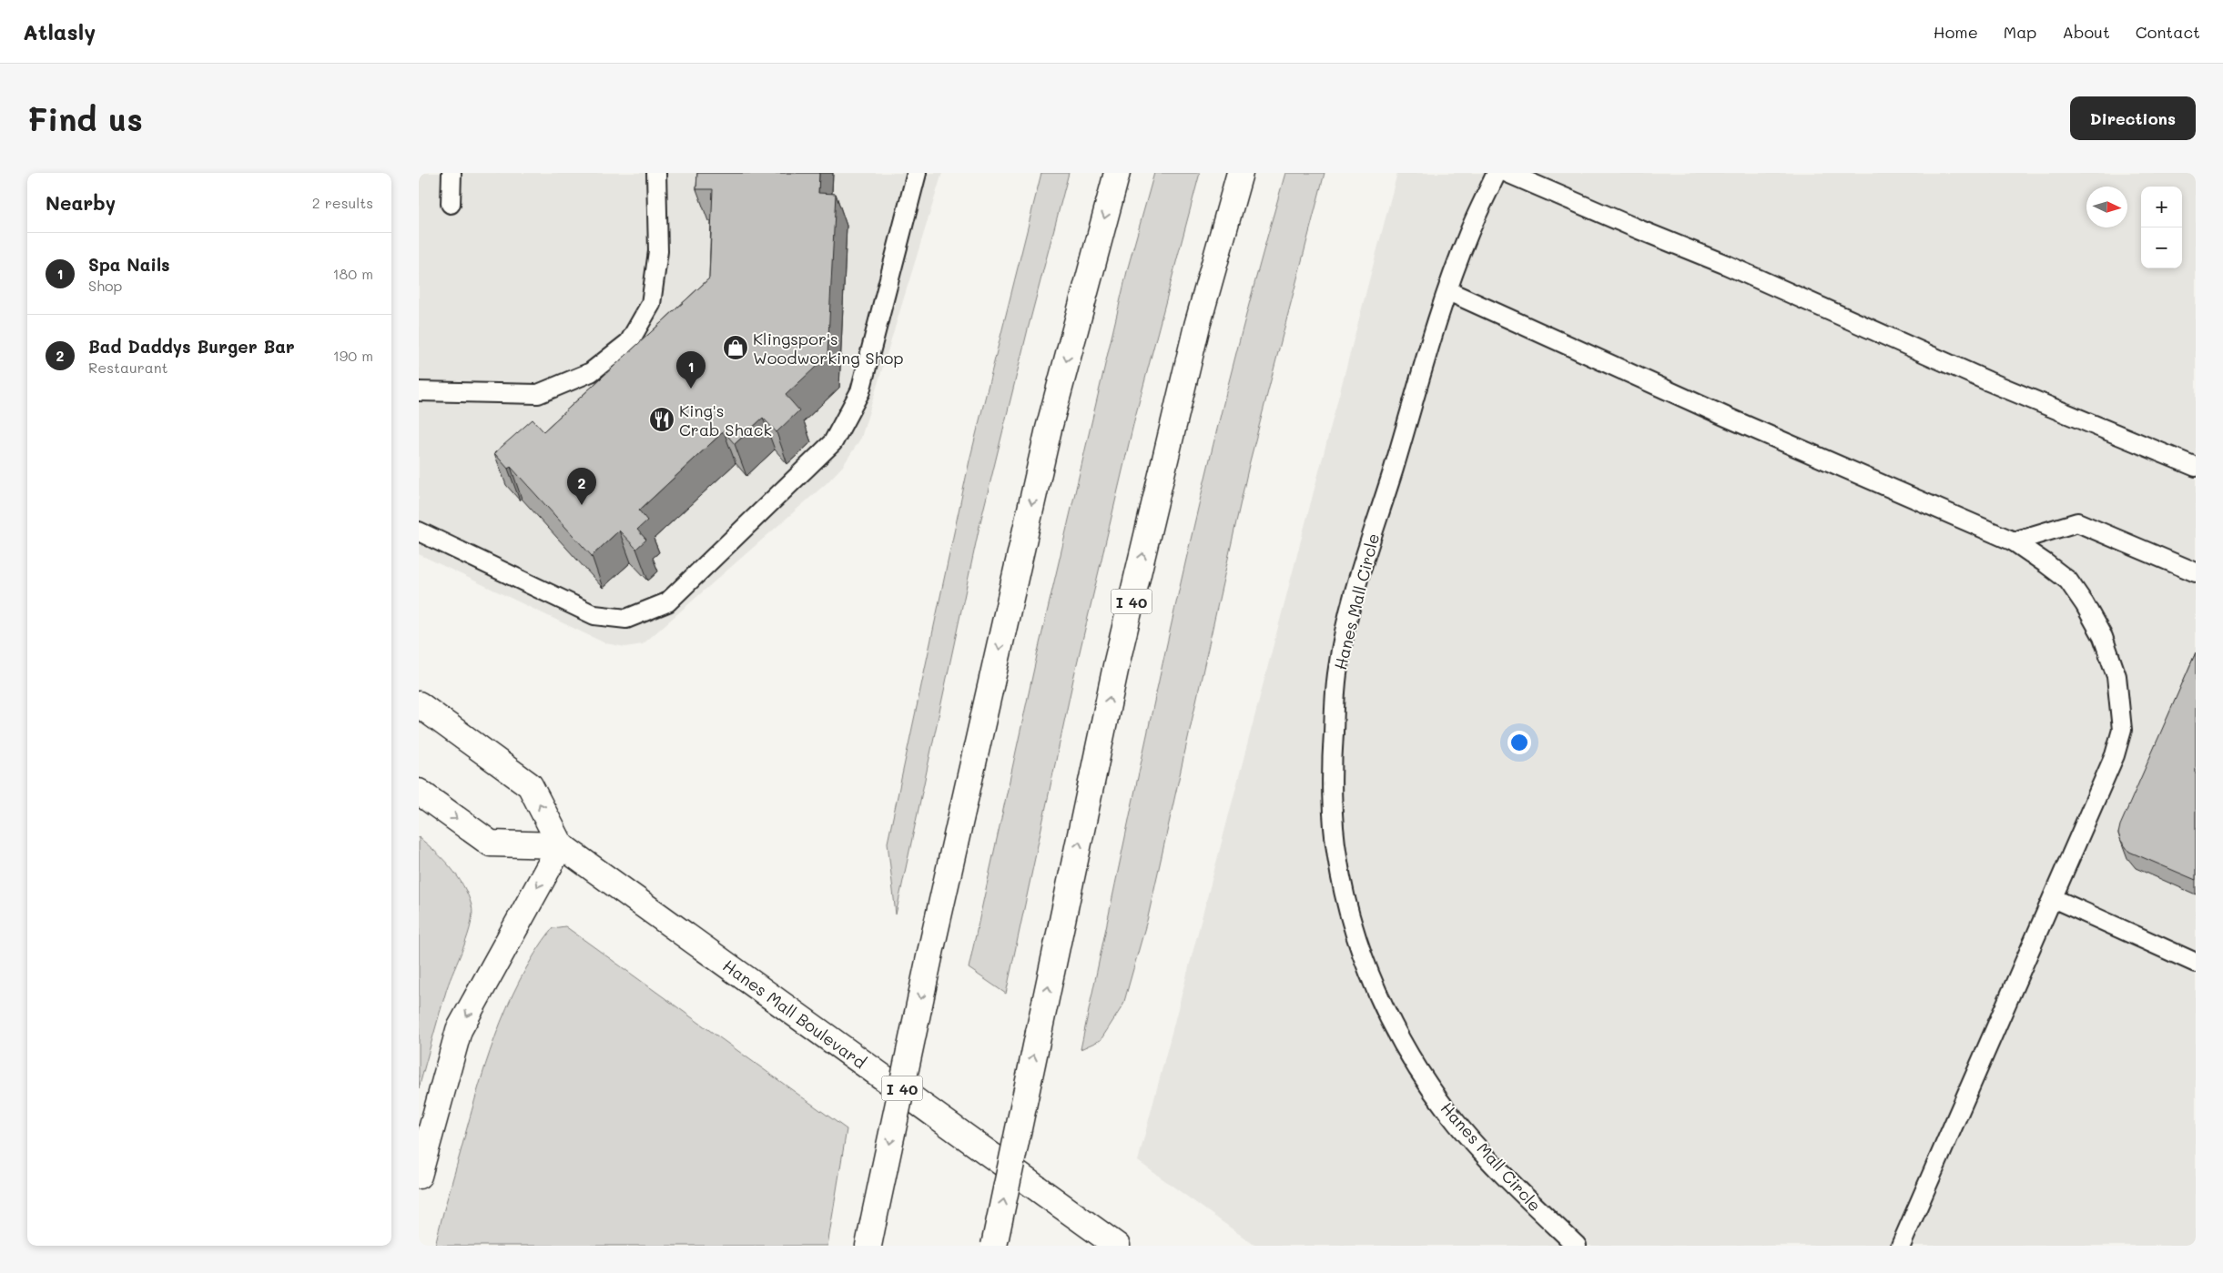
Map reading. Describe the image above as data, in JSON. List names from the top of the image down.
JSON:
{
  "streets": {
    "main road": ["I 40", "Hanes Mall Boulevard"],
    "lane": ["Hanes Mall Circle"]
  },
  "places": {
    "shop": ["Klingspor's Woodworking Shop"],
    "restaurant": ["King's Crab Shack"]
  },
  "north": "right",
  "page": {
    "header": "Atlasly",
    "nav": [
      "Home",
      "Map",
      "About",
      "Contact"
    ],
    "buttons": "Directions",
    "title": "Find us",
    "heading": ["Nearby", "2 results"],
    "map_buttons": ["+", "−"],
    "list": [
      {
        "mark": "1",
        "name": "Spa Nails",
        "note": "Shop",
        "value": "180 m"
      },
      {
        "mark": "2",
        "name": "Bad Daddys Burger Bar",
        "note": "Restaurant",
        "value": "190 m"
      }
    ],
    "pins": ["1", "2"]
  }
}
